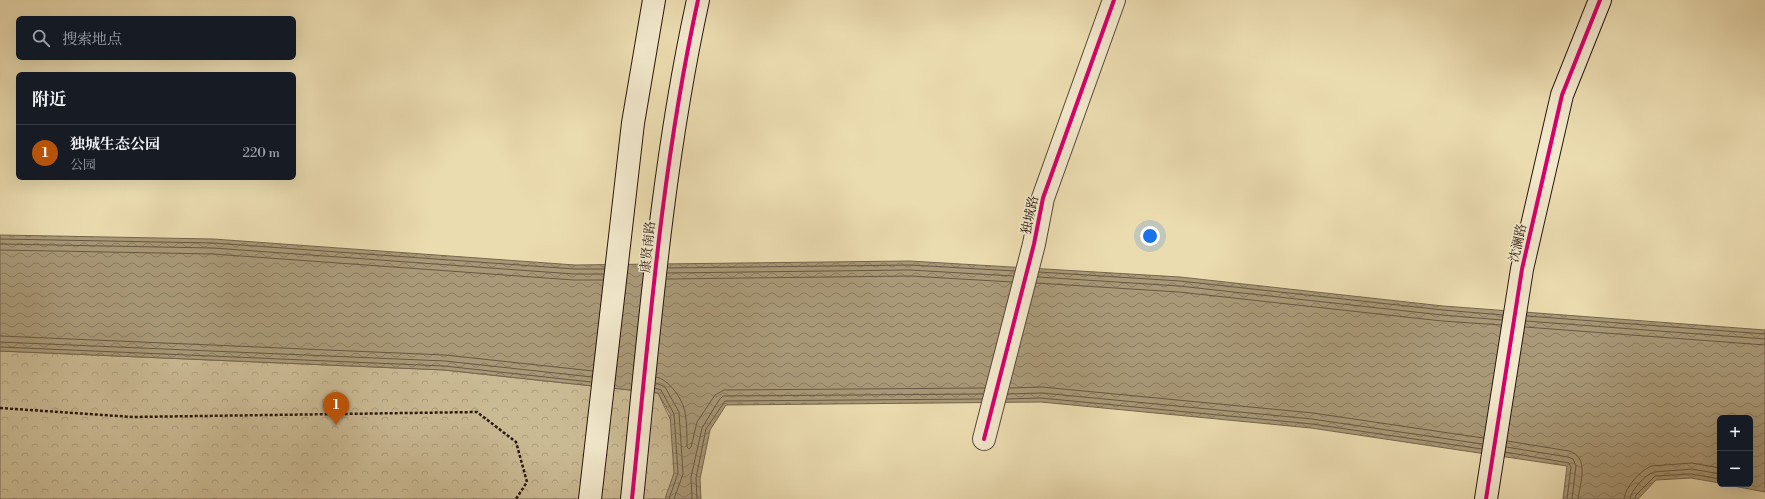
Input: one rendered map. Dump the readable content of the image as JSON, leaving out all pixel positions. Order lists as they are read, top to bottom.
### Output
{
  "streets": {
    "street": ["独城路", "沈澜路", "康贤南路"]
  },
  "page": {
    "search": "搜索地点",
    "heading": "附近",
    "list": [
      {
        "mark": "1",
        "name": "独城生态公园",
        "note": "公园",
        "value": "220 m"
      }
    ],
    "pins": "1",
    "map_buttons": ["+", "−"]
  }
}
